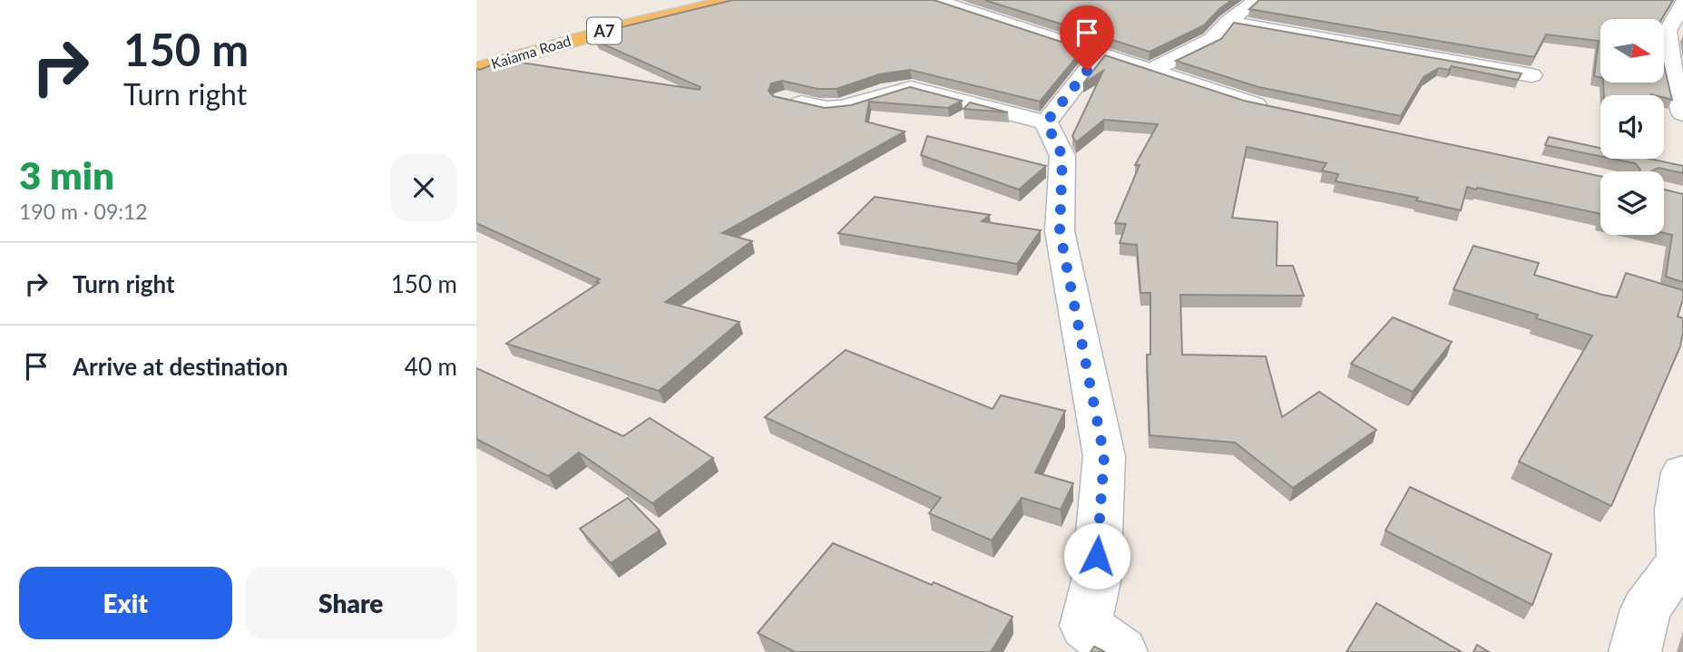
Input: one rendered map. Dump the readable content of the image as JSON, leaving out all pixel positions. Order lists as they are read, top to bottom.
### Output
{
  "streets": {
    "highway": ["A7", "Kaiama Road"]
  },
  "north": "right",
  "page": {
    "turn": ["150 m", "Turn right"],
    "heading": ["3 min", "190 m · 09:12"],
    "list": [
      {
        "name": "Turn right",
        "value": "150 m"
      },
      {
        "name": "Arrive at destination",
        "value": "40 m"
      }
    ],
    "buttons": ["Exit", "Share"]
  }
}
